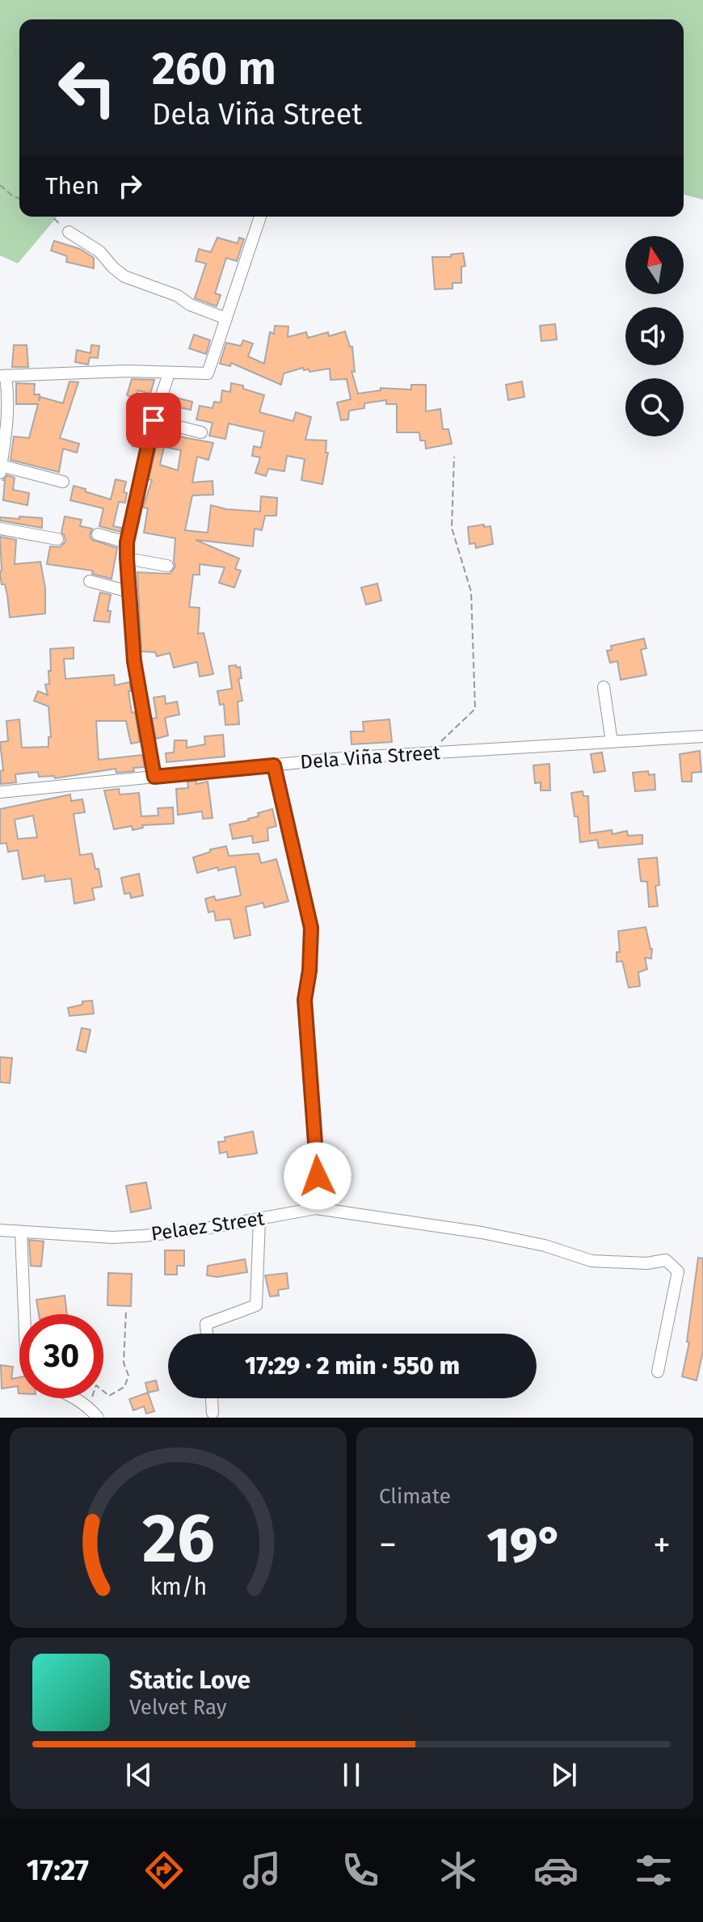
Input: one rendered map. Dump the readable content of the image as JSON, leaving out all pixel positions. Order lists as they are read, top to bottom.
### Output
{
  "streets": {
    "street": ["Dela Viña Street", "Pelaez Street"]
  },
  "north": "top",
  "page": {
    "turn": ["260 m", "Dela Viña Street"],
    "then": "Then",
    "limit": "30",
    "trip": "17:29 · 2 min · 550 m",
    "tile": "Climate",
    "heat": ["−", "19°", "+"],
    "song": ["Static Love", "Velvet Ray"],
    "tabs": "17:27",
    "gauge": ["26", "km/h"]
  }
}
